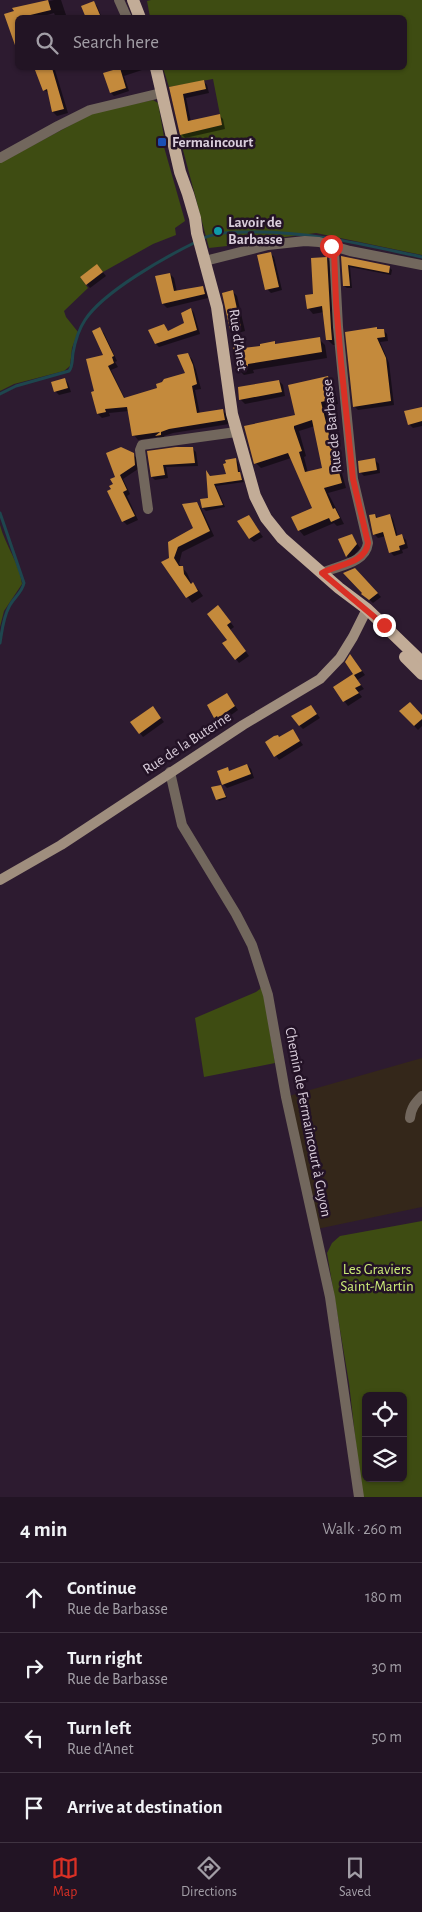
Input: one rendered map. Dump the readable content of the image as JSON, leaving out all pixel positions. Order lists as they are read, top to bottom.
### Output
{
  "streets": {
    "main road": ["Rue d'Anet"],
    "street": ["Rue de Barbasse", "Rue de la Buterne", "Chemin de Fermaincourt à Guyon"]
  },
  "crossings": [
    ["Rue d'Anet", "Rue de Barbasse"],
    ["Rue d'Anet", "Rue de la Buterne"],
    ["Rue de la Buterne", "Chemin de Fermaincourt à Guyon"]
  ],
  "parks": ["Les Graviers Saint-Martin"],
  "places": {
    "transit": ["Fermaincourt"],
    "other": ["Lavoir de Barbasse"]
  },
  "page": {
    "search": "Search here",
    "heading": ["4 min", "Walk · 260 m"],
    "list": [
      ["Continue", "Rue de Barbasse", "180 m"],
      ["Turn right", "Rue de Barbasse", "30 m"],
      ["Turn left", "Rue d'Anet", "50 m"],
      "Arrive at destination"
    ],
    "nav": ["Map", "Directions", "Saved"]
  }
}
